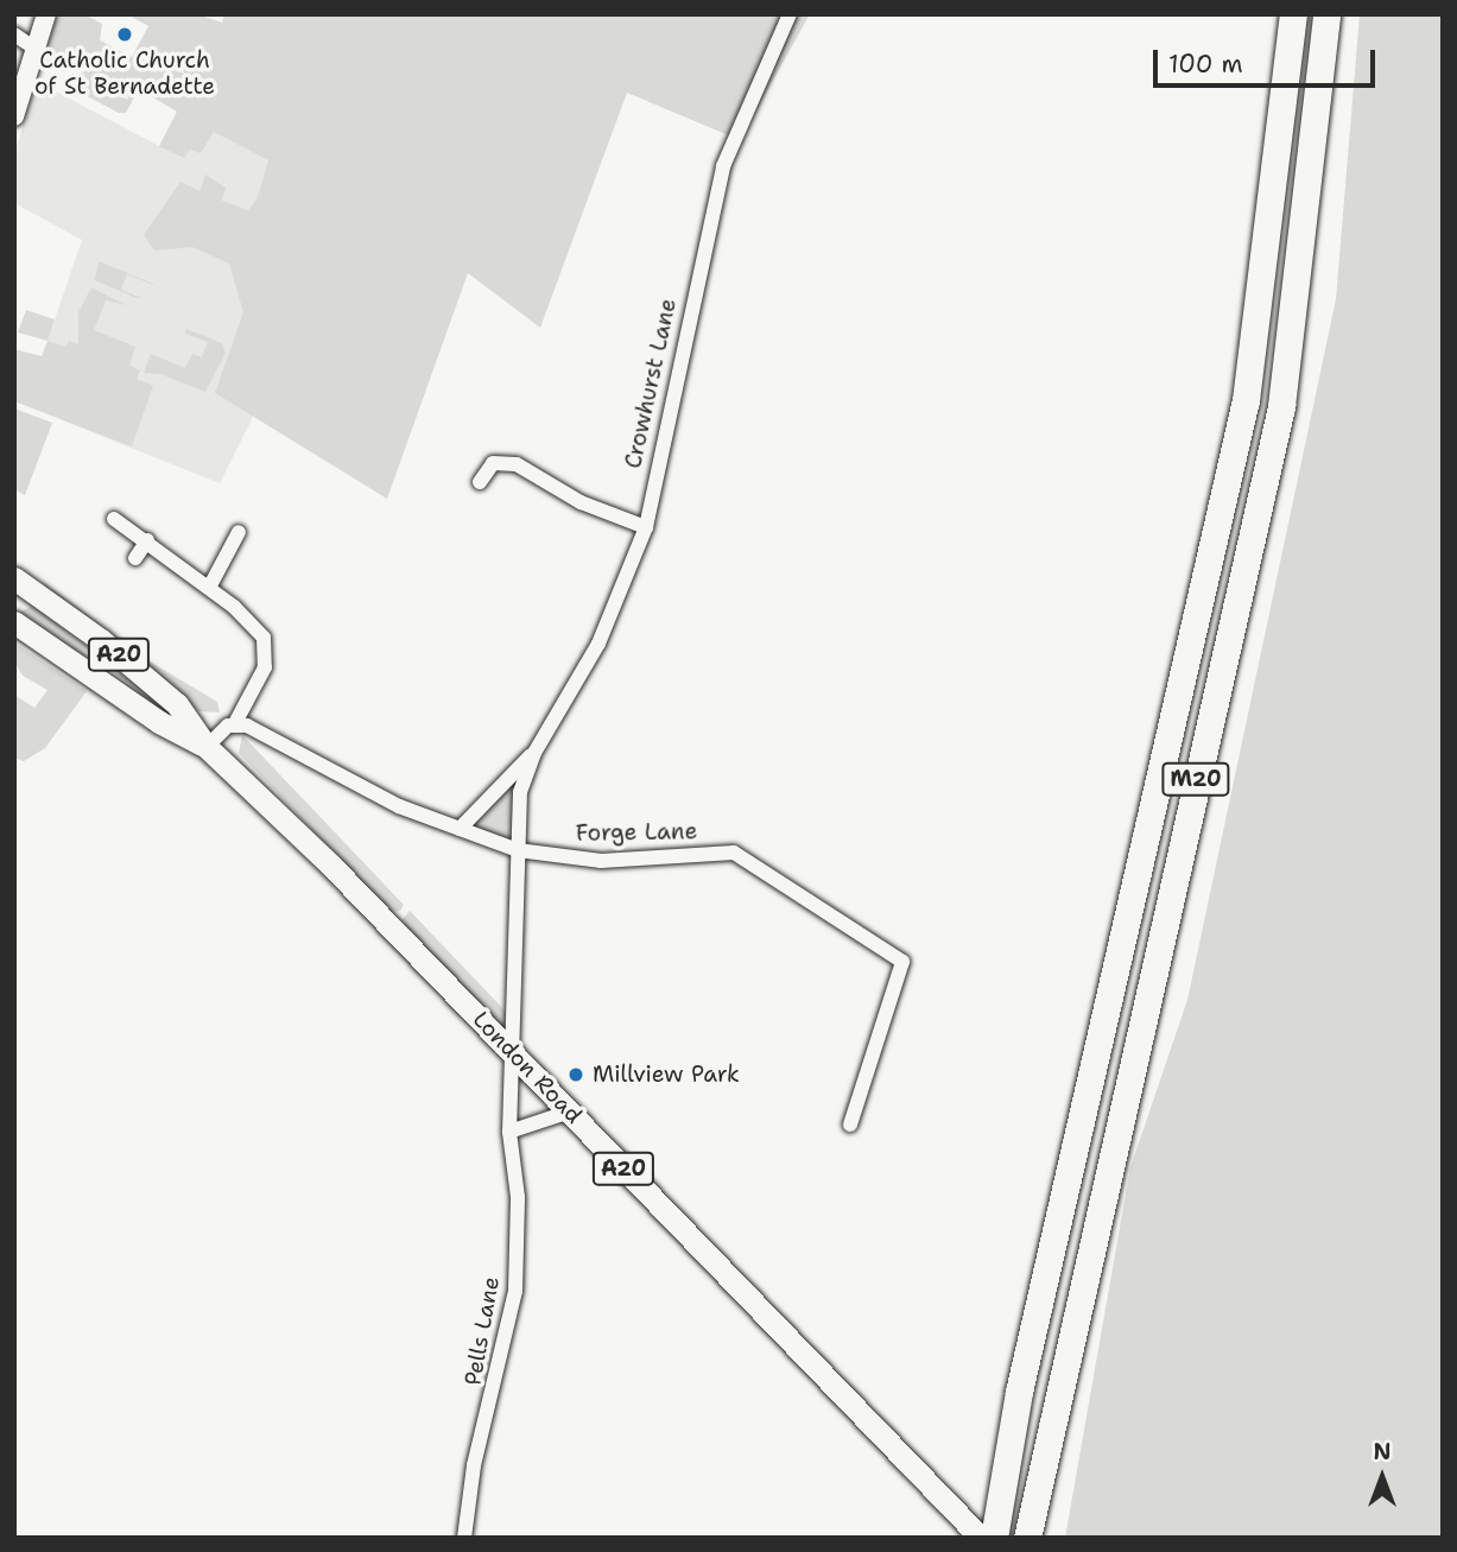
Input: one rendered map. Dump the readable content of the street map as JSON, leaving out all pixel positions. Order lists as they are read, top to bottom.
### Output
{
  "streets": {
    "highway": ["M20"],
    "main road": ["A20", "London Road"],
    "street": ["Crowhurst Lane", "Forge Lane", "Pells Lane"]
  },
  "crossings": [
    ["Crowhurst Lane", "Forge Lane"],
    ["Crowhurst Lane", "London Road"],
    ["Crowhurst Lane", "Pells Lane"],
    ["M20", "London Road"],
    ["London Road", "Pells Lane"]
  ],
  "places": ["Catholic Church of St Bernadette", "Millview Park"],
  "scale_bar": "100 m",
  "north": "top"
}
